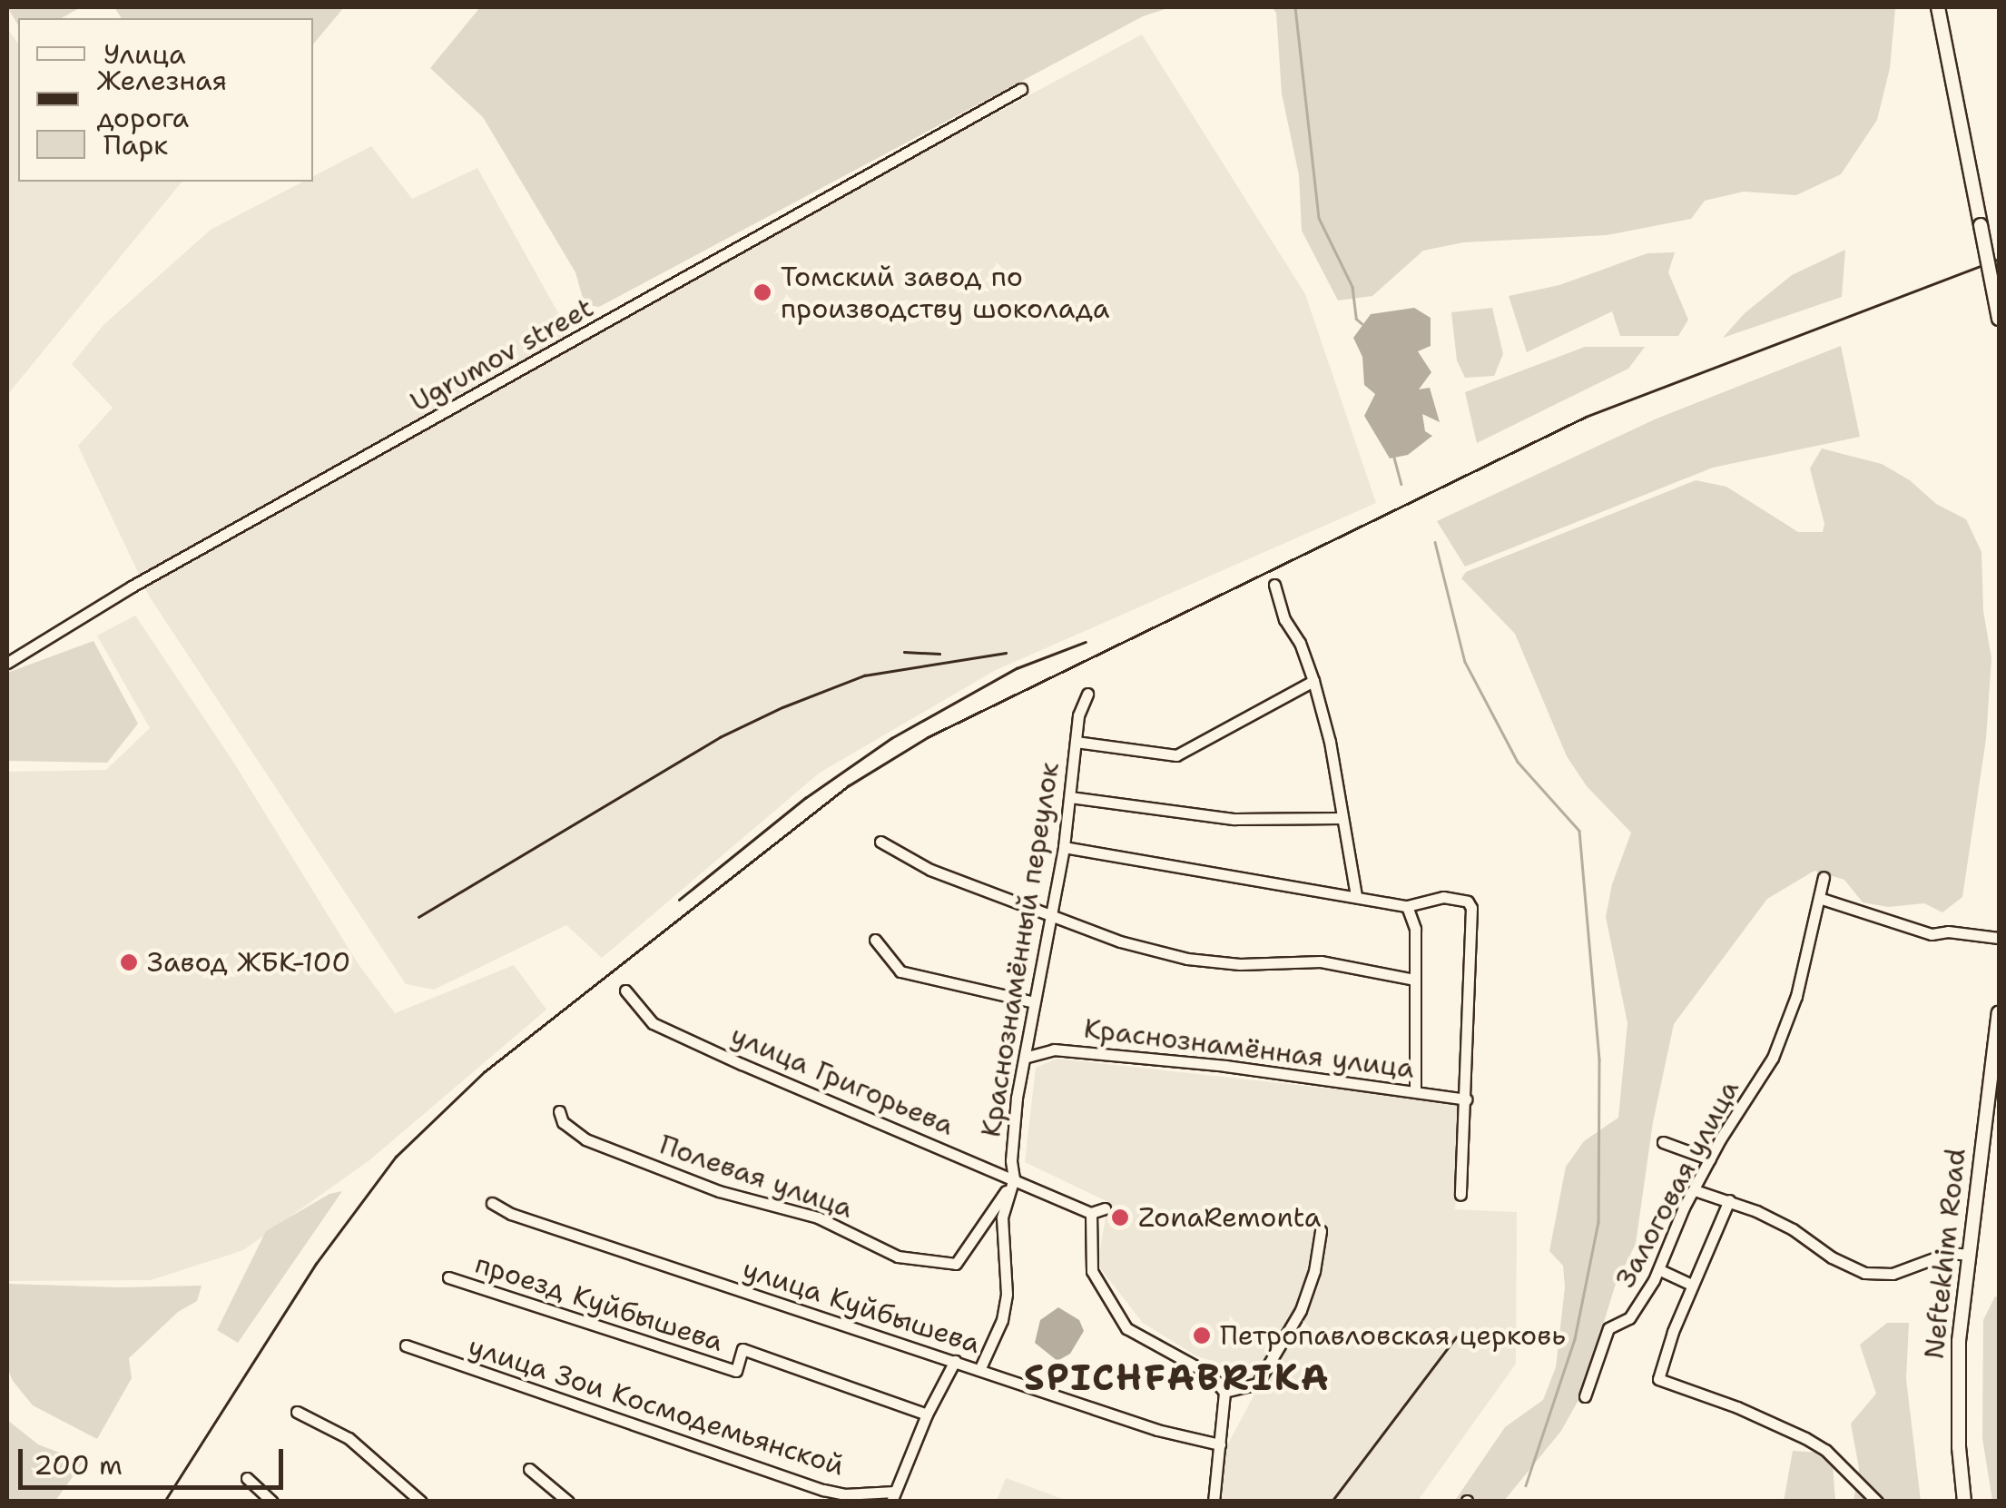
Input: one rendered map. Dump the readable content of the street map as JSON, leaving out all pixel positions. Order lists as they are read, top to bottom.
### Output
{
  "streets": {
    "main road": ["Neftekhim Road"],
    "street": [
      "Ugrumov street",
      "Краснознамённый переулок",
      "Краснознамённая улица",
      "улица Григорьева",
      "Полевая улица",
      "Залоговая улица",
      "проезд Куйбышева",
      "улица Куйбышева",
      "улица Зои Космодемьянской"
    ]
  },
  "crossings": [
    ["Краснознамённый переулок", "Краснознамённая улица"],
    ["Краснознамённый переулок", "улица Григорьева"],
    ["Краснознамённый переулок", "Полевая улица"],
    ["Краснознамённый переулок", "улица Куйбышева"],
    ["улица Григорьева", "Полевая улица"]
  ],
  "districts": ["SPICHFABRIKA"],
  "places": [
    "Томский завод по производству шоколада",
    "Завод ЖБК-100",
    "ZonaRemonta",
    "Петропавловская церковь"
  ],
  "legend": ["Улица", "Железная дорога", "Парк"],
  "scale_bar": "200 m"
}
